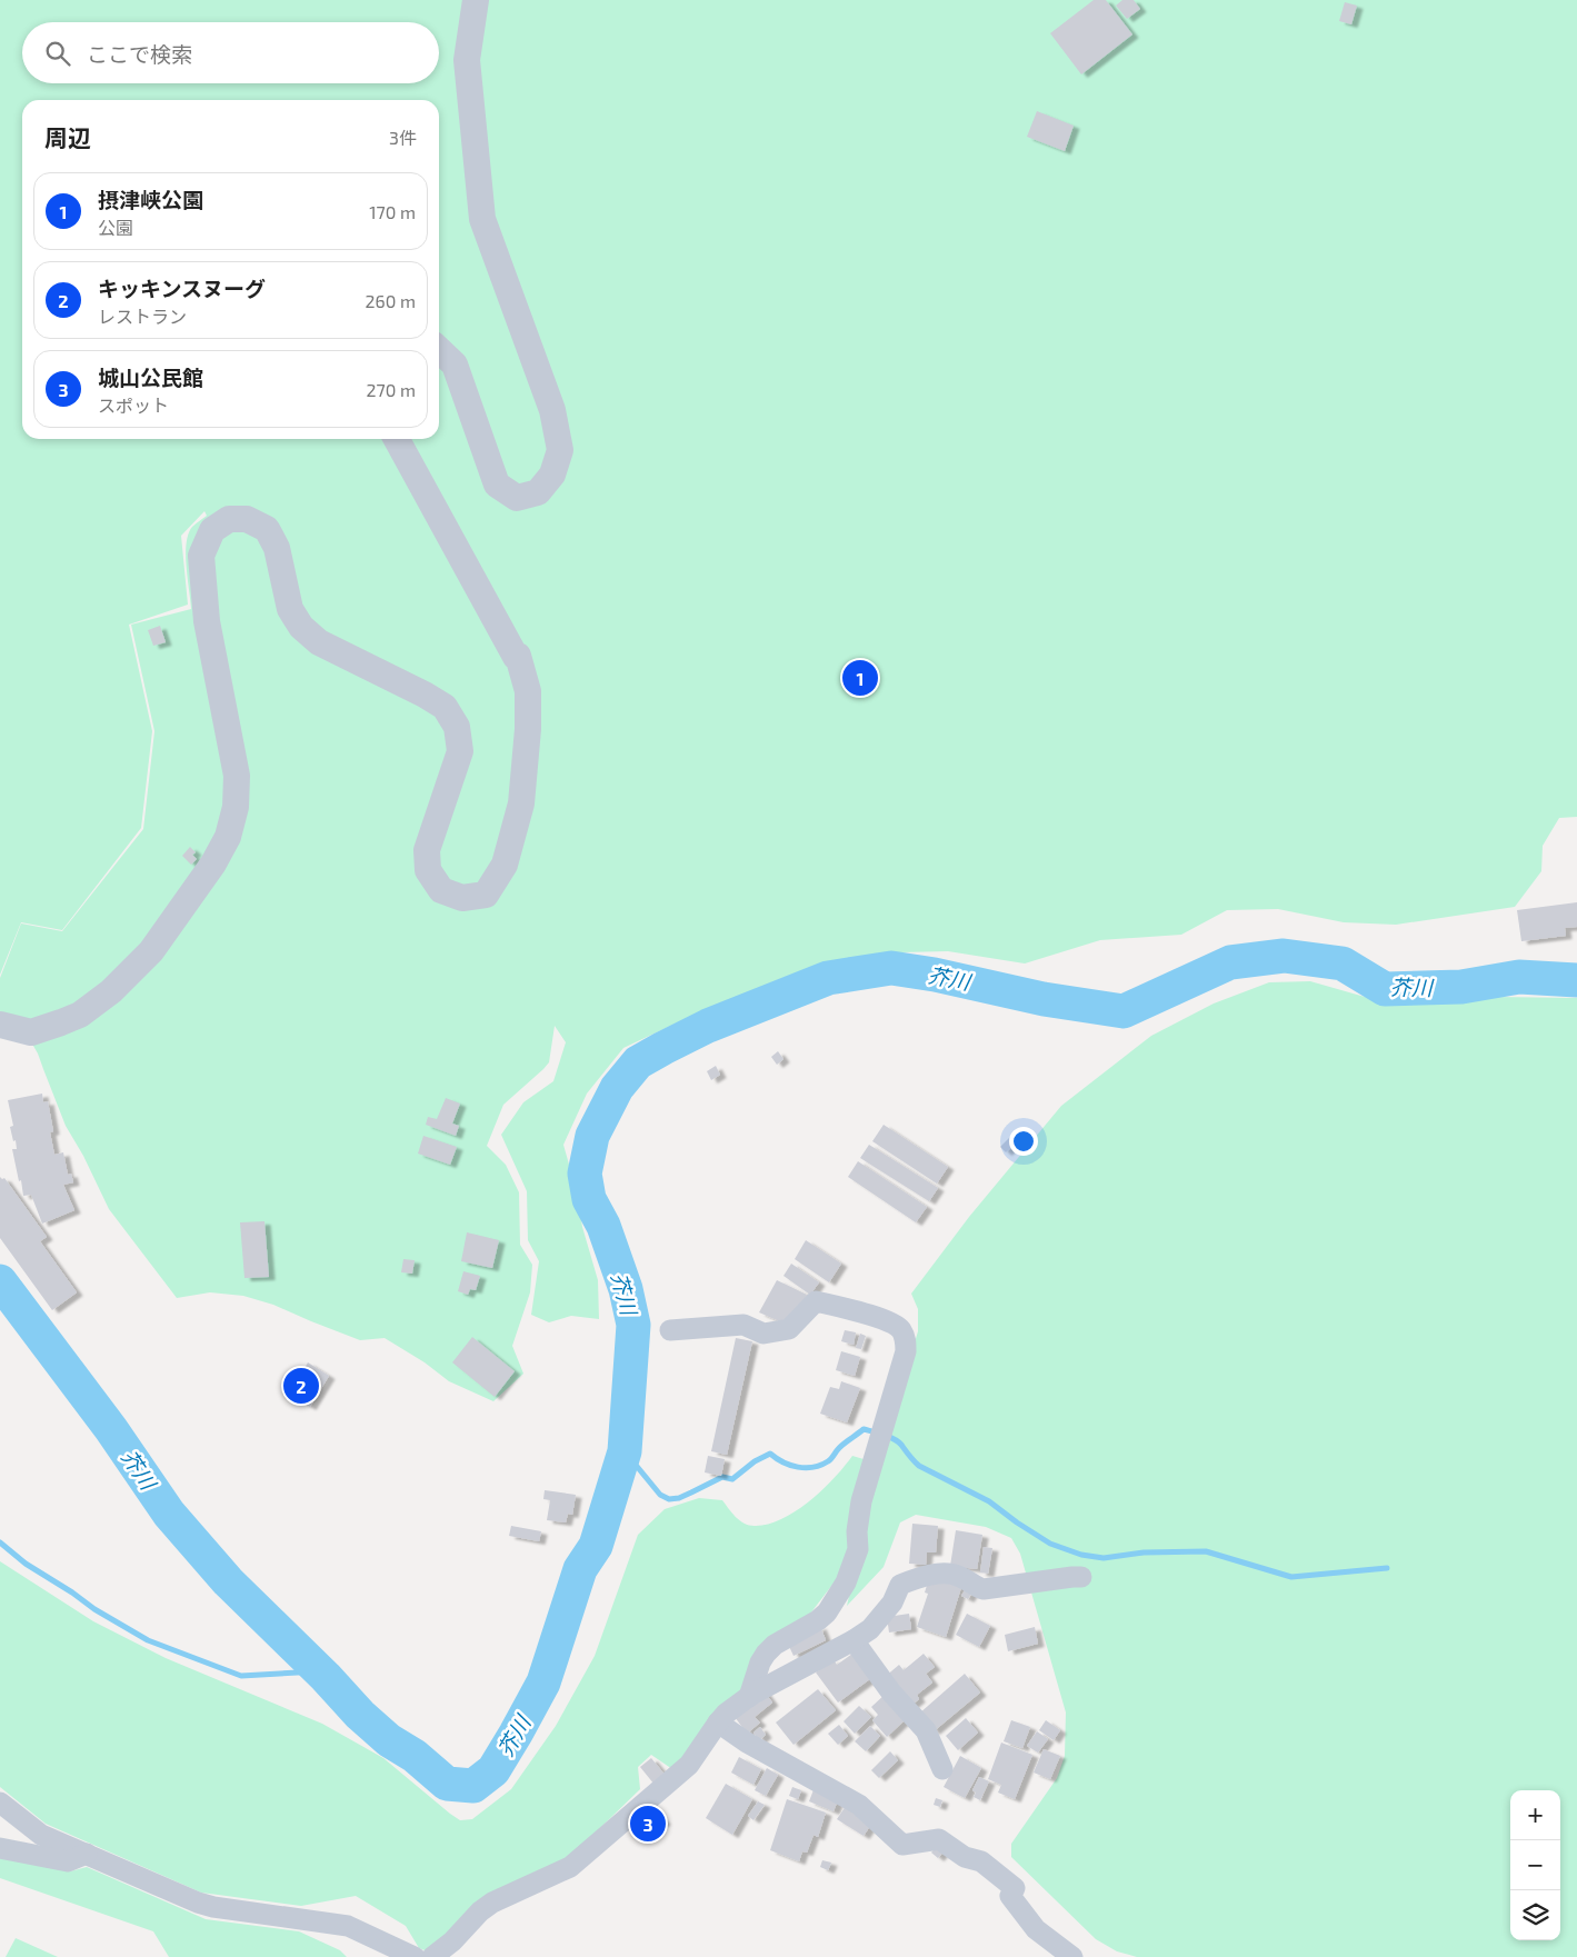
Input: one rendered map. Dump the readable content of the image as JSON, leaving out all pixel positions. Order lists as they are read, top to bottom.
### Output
{
  "water": ["芥川"],
  "page": {
    "search": "ここで検索",
    "heading": ["周辺", "3件"],
    "list": [
      {
        "mark": "1",
        "name": "摂津峡公園",
        "note": "公園",
        "value": "170 m"
      },
      {
        "mark": "2",
        "name": "キッキンスヌーグ",
        "note": "レストラン",
        "value": "260 m"
      },
      {
        "mark": "3",
        "name": "城山公民館",
        "note": "スポット",
        "value": "270 m"
      }
    ],
    "pins": ["1", "2", "3"],
    "map_buttons": ["+", "−"]
  }
}
